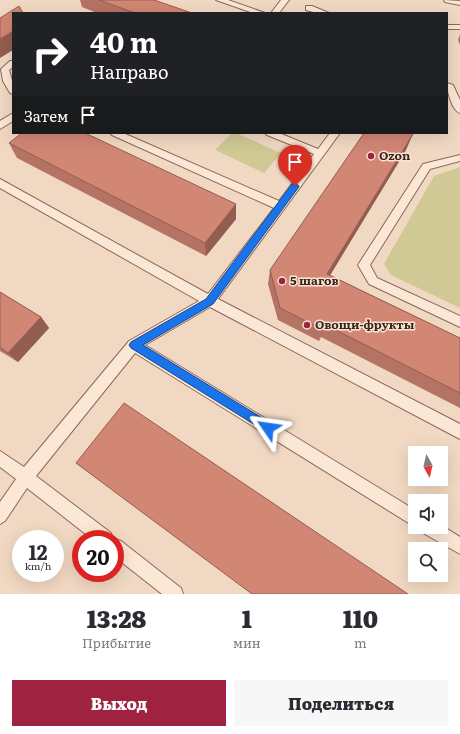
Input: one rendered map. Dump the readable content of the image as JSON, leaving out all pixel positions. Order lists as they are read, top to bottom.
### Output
{
  "places": ["Ozon", "5 шагов", "Овощи-фрукты"],
  "north": "bottom",
  "page": {
    "turn": ["40 m", "Направо"],
    "then": "Затем",
    "speed": "12 km/h",
    "limit": "20",
    "eta": [
      "13:28",
      "Прибытие",
      "1",
      "мин",
      "110",
      "m"
    ],
    "buttons": ["Выход", "Поделиться"]
  }
}
